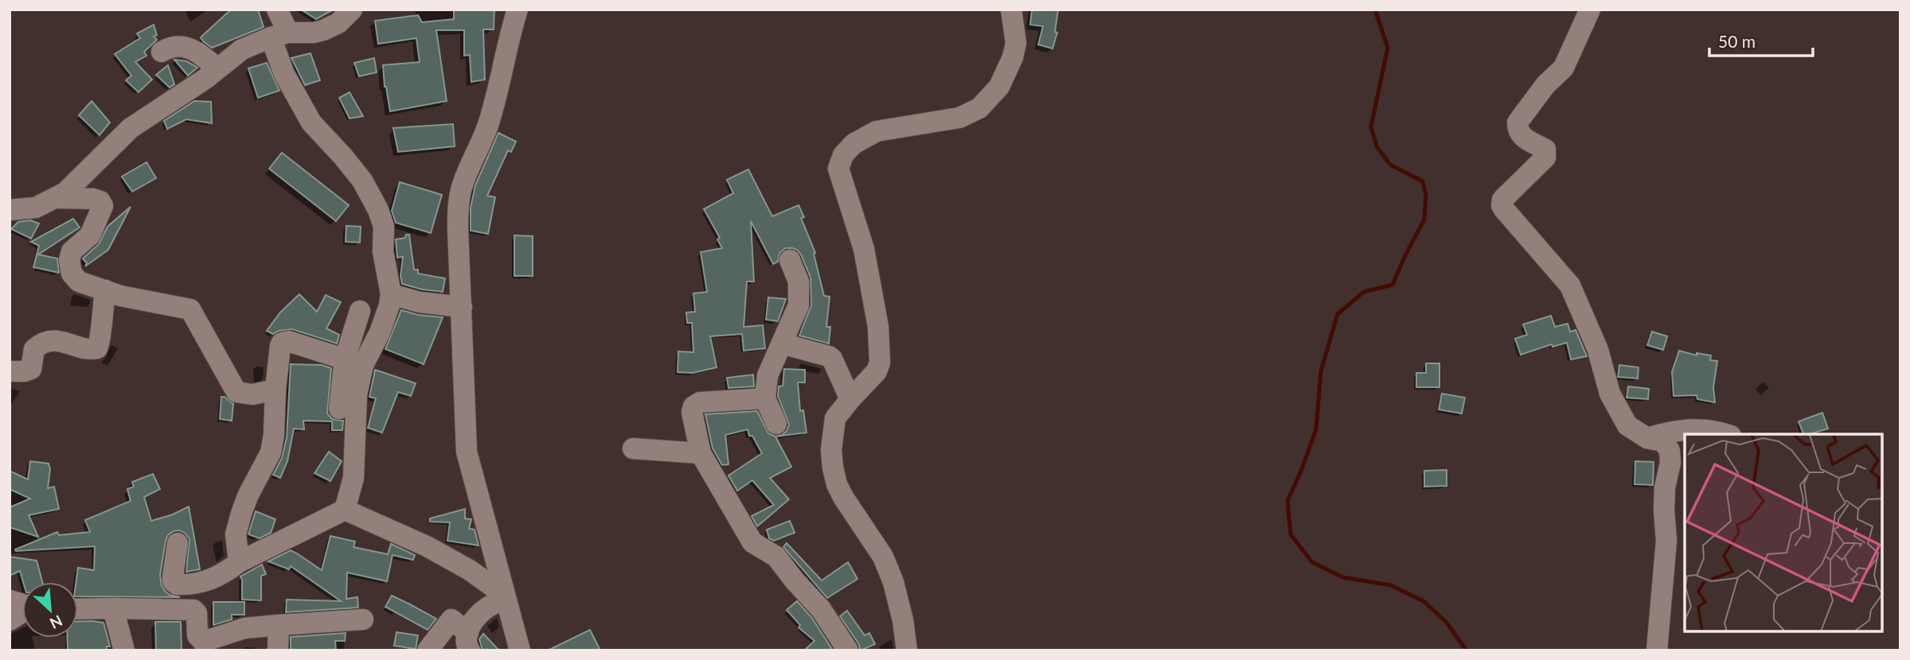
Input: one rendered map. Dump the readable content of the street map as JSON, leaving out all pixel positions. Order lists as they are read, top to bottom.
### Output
{
  "scale_bar": "50 m",
  "north": "bottom right"
}
